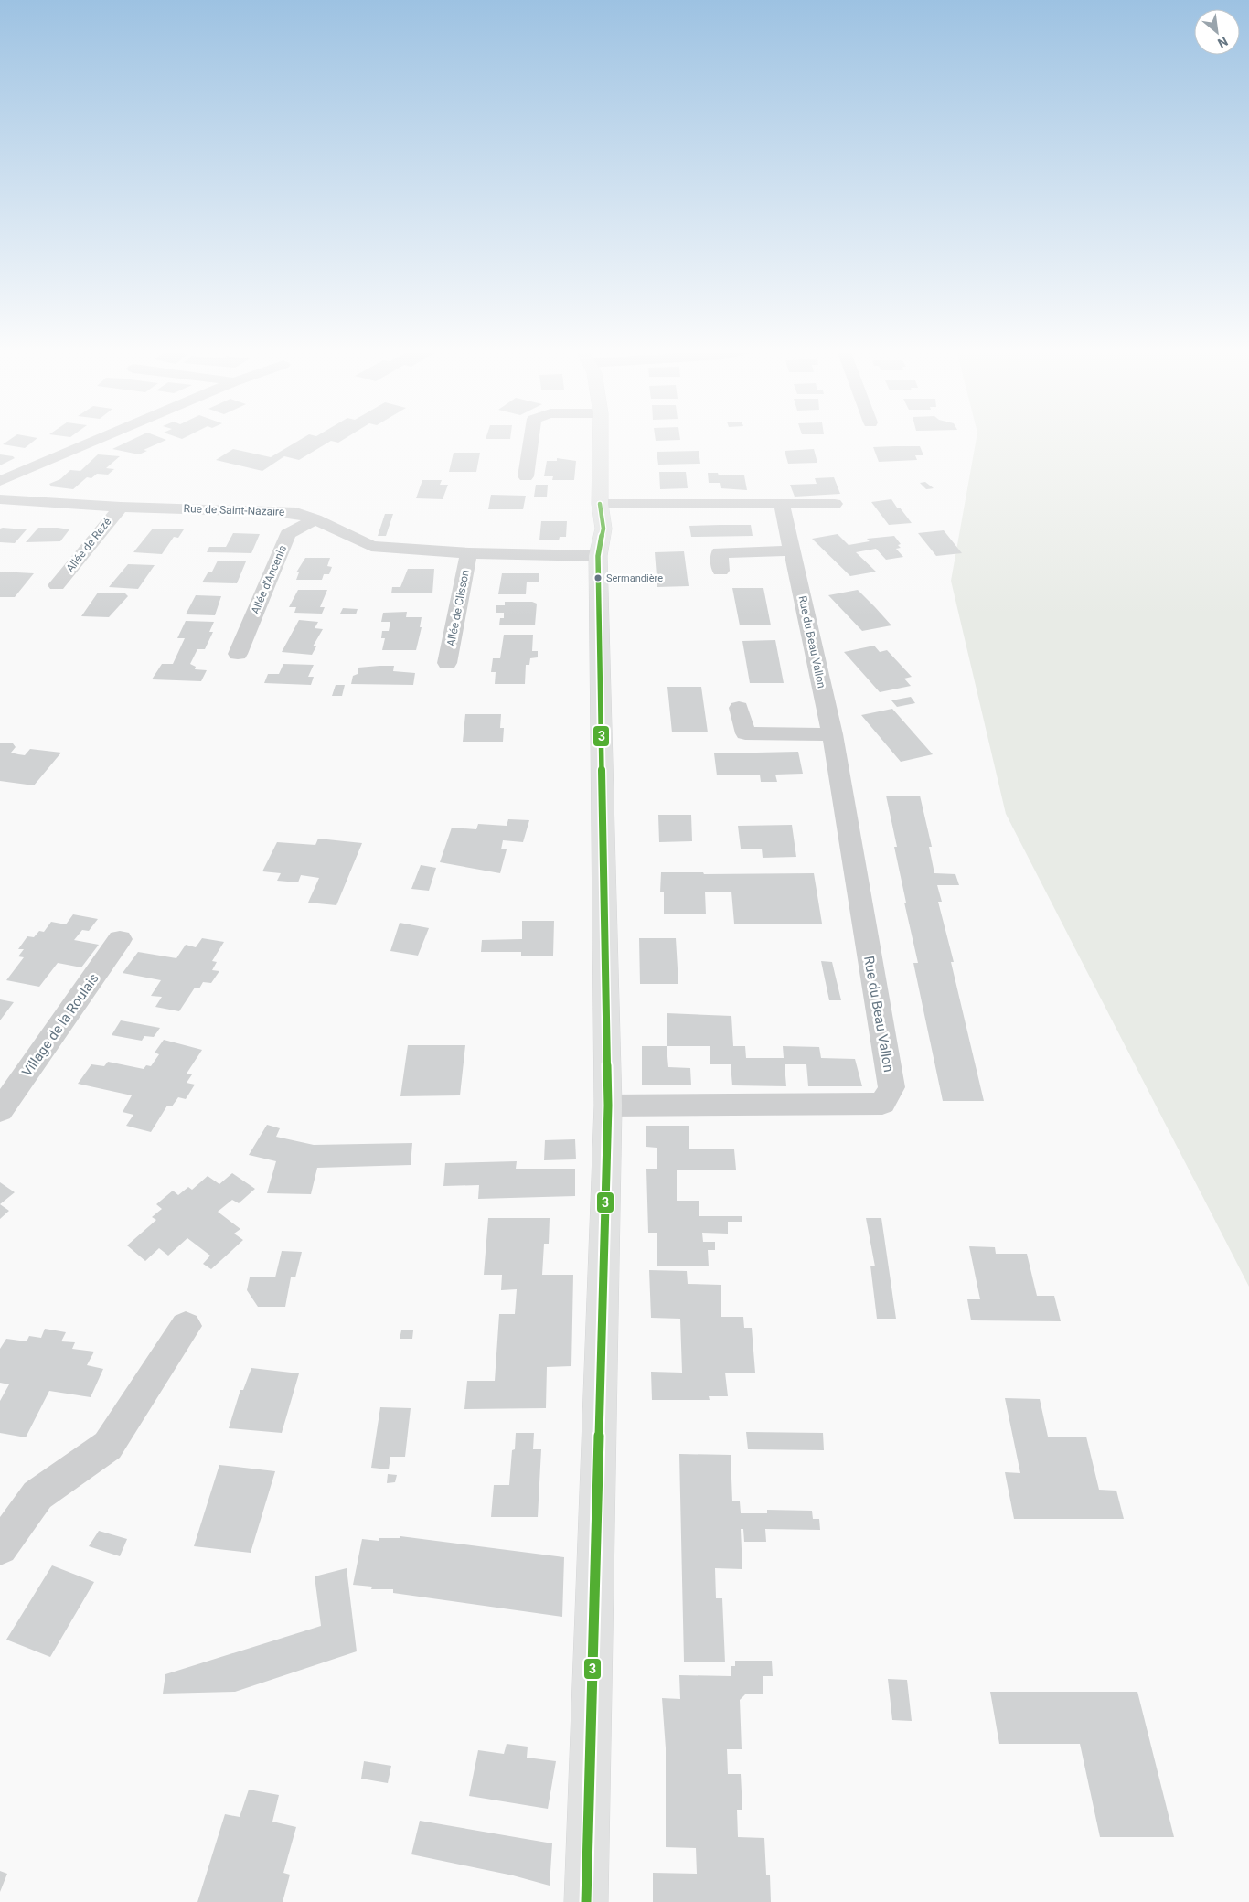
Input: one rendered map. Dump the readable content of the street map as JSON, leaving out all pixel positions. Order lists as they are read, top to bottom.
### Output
{
  "streets": {
    "street": [
      "Rue de Saint-Nazaire",
      "Allée de Rezé",
      "Allée d'Ancenis",
      "Allée de Clisson",
      "Rue du Beau Vallon",
      "Village de la Roulais"
    ]
  },
  "crossings": [
    ["Rue de Saint-Nazaire", "Allée de Rezé"],
    ["Rue de Saint-Nazaire", "Allée d'Ancenis"],
    ["Rue de Saint-Nazaire", "Allée de Clisson"]
  ],
  "places": ["Sermandière"],
  "lines": ["transit line 3"],
  "north": "bottom right"
}
